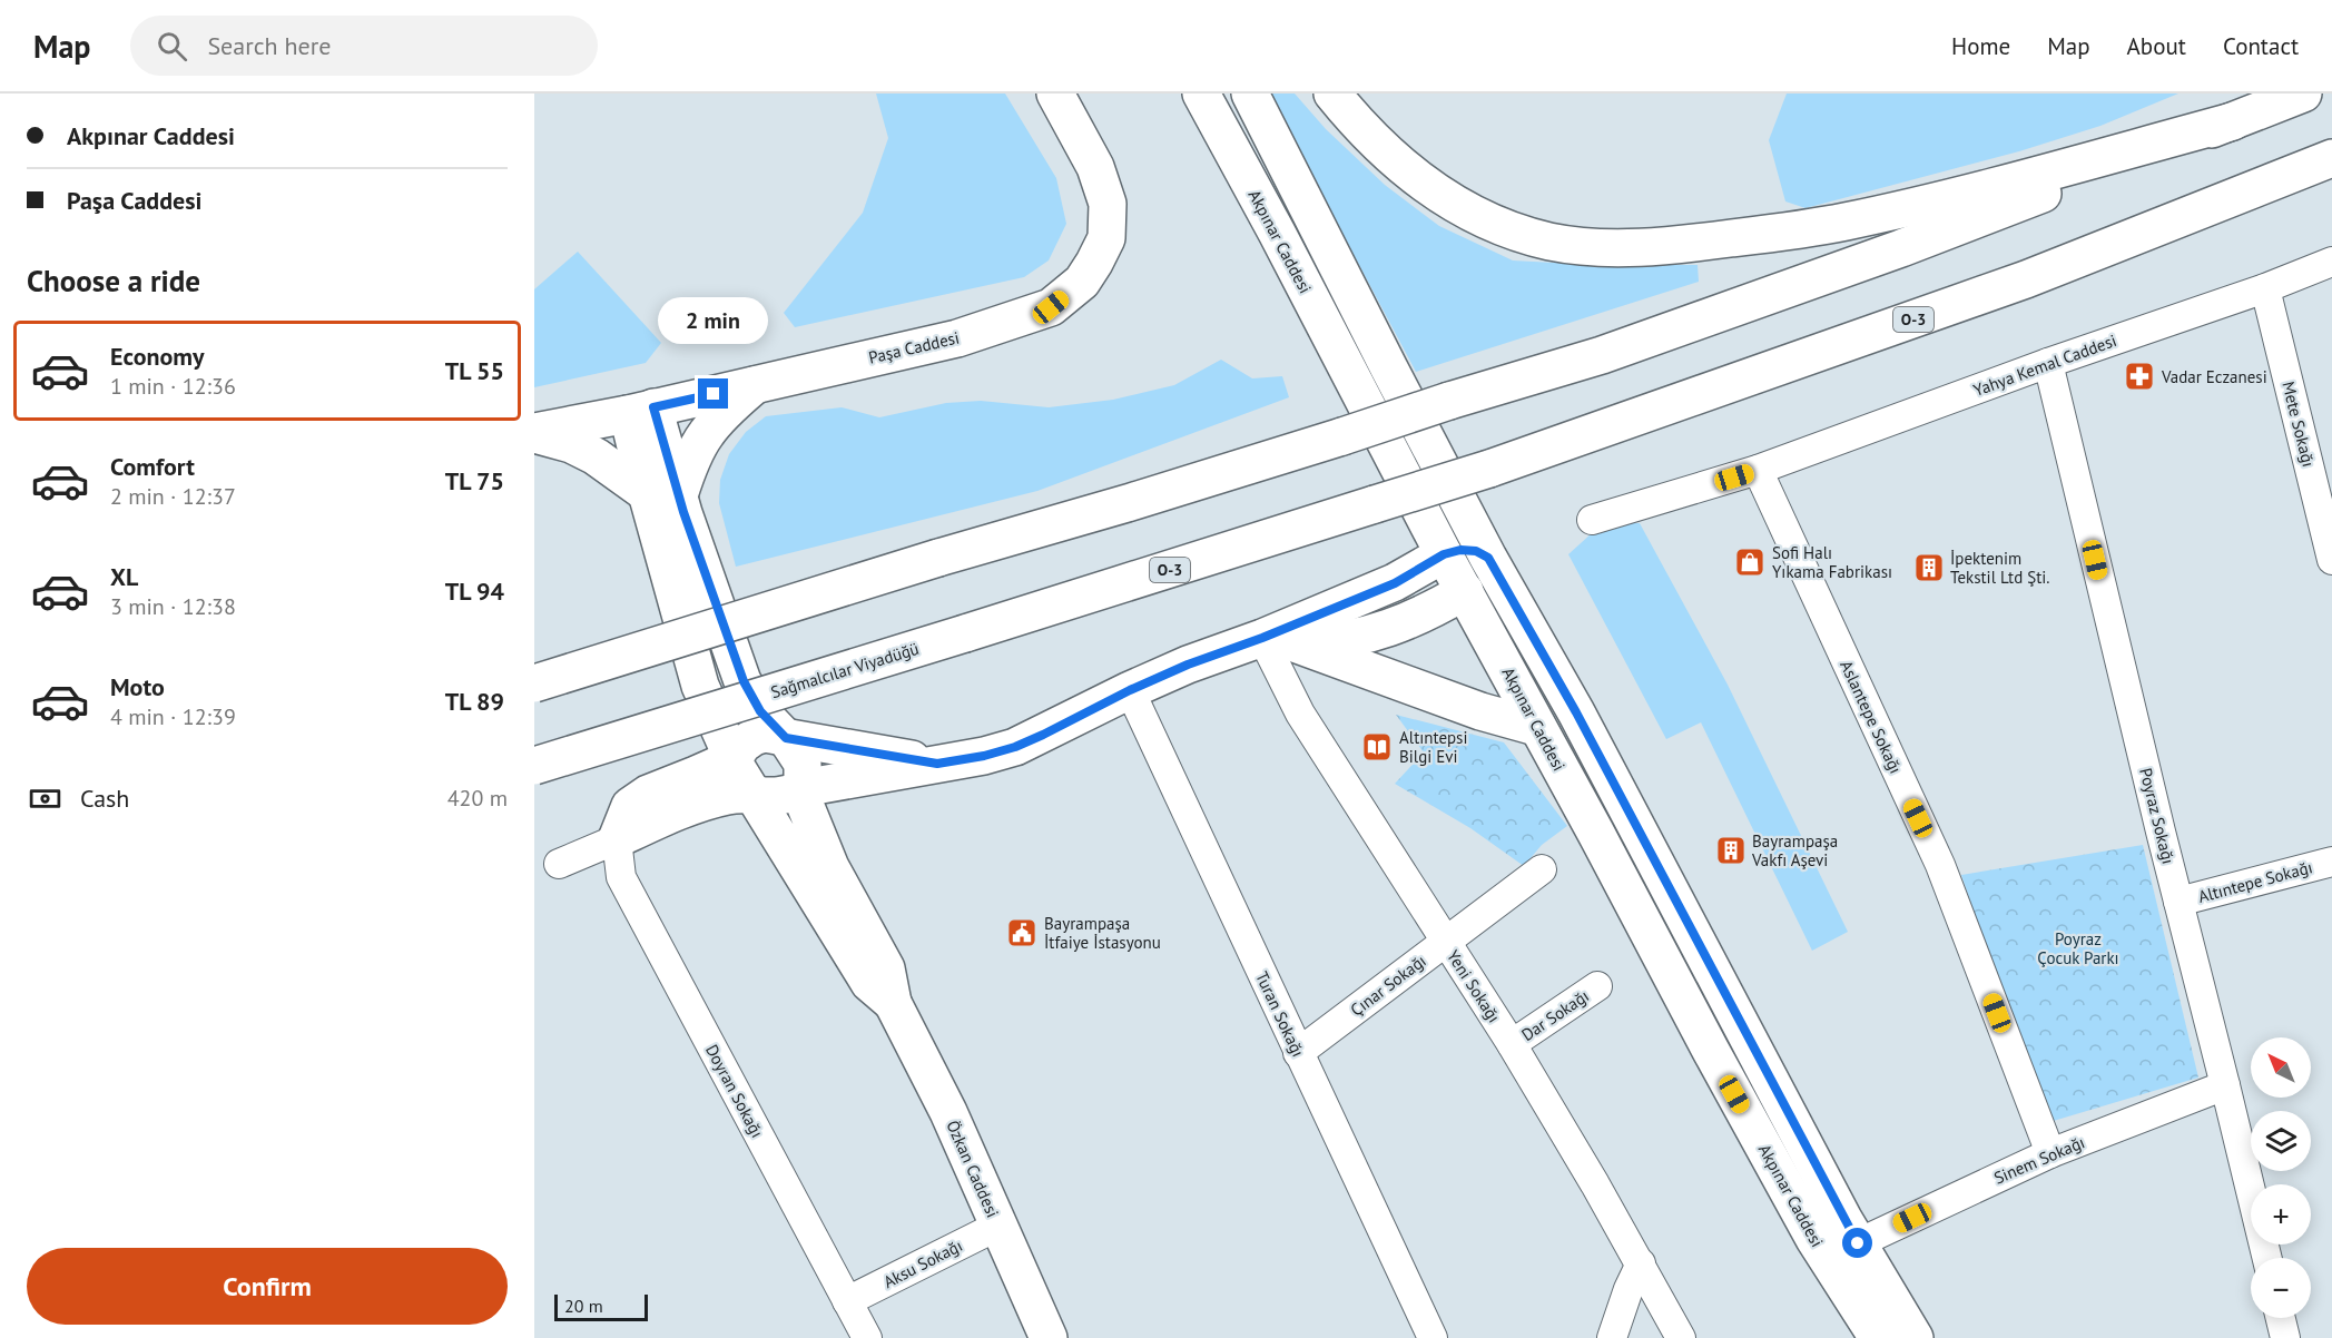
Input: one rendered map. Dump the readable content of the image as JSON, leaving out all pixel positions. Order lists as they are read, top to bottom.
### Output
{
  "streets": {
    "main road": [
      "Akpınar Caddesi",
      "O-3",
      "Paşa Caddesi",
      "Sağmalcılar Viyadüğü",
      "Özkan Caddesi"
    ],
    "street": [
      "Yahya Kemal Caddesi",
      "Mete Sokağı",
      "Aslantepe Sokağı",
      "Poyraz Sokağı",
      "Altıntepe Sokağı",
      "Çınar Sokağı",
      "Yeni Sokağı",
      "Turan Sokağı",
      "Dar Sokağı",
      "Doyran Sokağı",
      "Sinem Sokağı",
      "Aksu Sokağı"
    ]
  },
  "crossings": [
    ["Akpınar Caddesi", "Sinem Sokağı"],
    ["Yahya Kemal Caddesi", "Mete Sokağı"],
    ["Yahya Kemal Caddesi", "Aslantepe Sokağı"],
    ["Yahya Kemal Caddesi", "Poyraz Sokağı"],
    ["Aslantepe Sokağı", "Sinem Sokağı"],
    ["Poyraz Sokağı", "Altıntepe Sokağı"],
    ["Poyraz Sokağı", "Sinem Sokağı"],
    ["Çınar Sokağı", "Yeni Sokağı"],
    ["Çınar Sokağı", "Turan Sokağı"],
    ["Yeni Sokağı", "Dar Sokağı"],
    ["Doyran Sokağı", "Aksu Sokağı"],
    ["Özkan Caddesi", "Aksu Sokağı"]
  ],
  "parks": ["Poyraz Çocuk Parkı"],
  "places": {
    "pharmacy": ["Vadar Eczanesi"],
    "shop": ["Sofi Halı Yıkama Fabrikası"],
    "building": ["İpektenim Tekstil Ltd Şti.", "Bayrampaşa Vakfı Aşevi"],
    "library": ["Altıntepsi Bilgi Evi"],
    "public building": ["Bayrampaşa İtfaiye İstasyonu"]
  },
  "scale_bar": "20 m",
  "north": "top left",
  "page": {
    "header": "Map",
    "search": "Search here",
    "nav": [
      "Home",
      "Map",
      "About",
      "Contact"
    ],
    "banner": ["Akpınar Caddesi", "Paşa Caddesi"],
    "heading": "Choose a ride",
    "bubble": "2 min",
    "list": [
      {
        "name": "Economy",
        "note": "1 min · 12:36",
        "value": "TL 55"
      },
      {
        "name": "Comfort",
        "note": "2 min · 12:37",
        "value": "TL 75"
      },
      {
        "name": "XL",
        "note": "3 min · 12:38",
        "value": "TL 94"
      },
      {
        "name": "Moto",
        "note": "4 min · 12:39",
        "value": "TL 89"
      }
    ],
    "pay": ["Cash", "420 m"],
    "map_buttons": ["+", "−"],
    "buttons": "Confirm",
    "scale": "20 m"
  }
}
